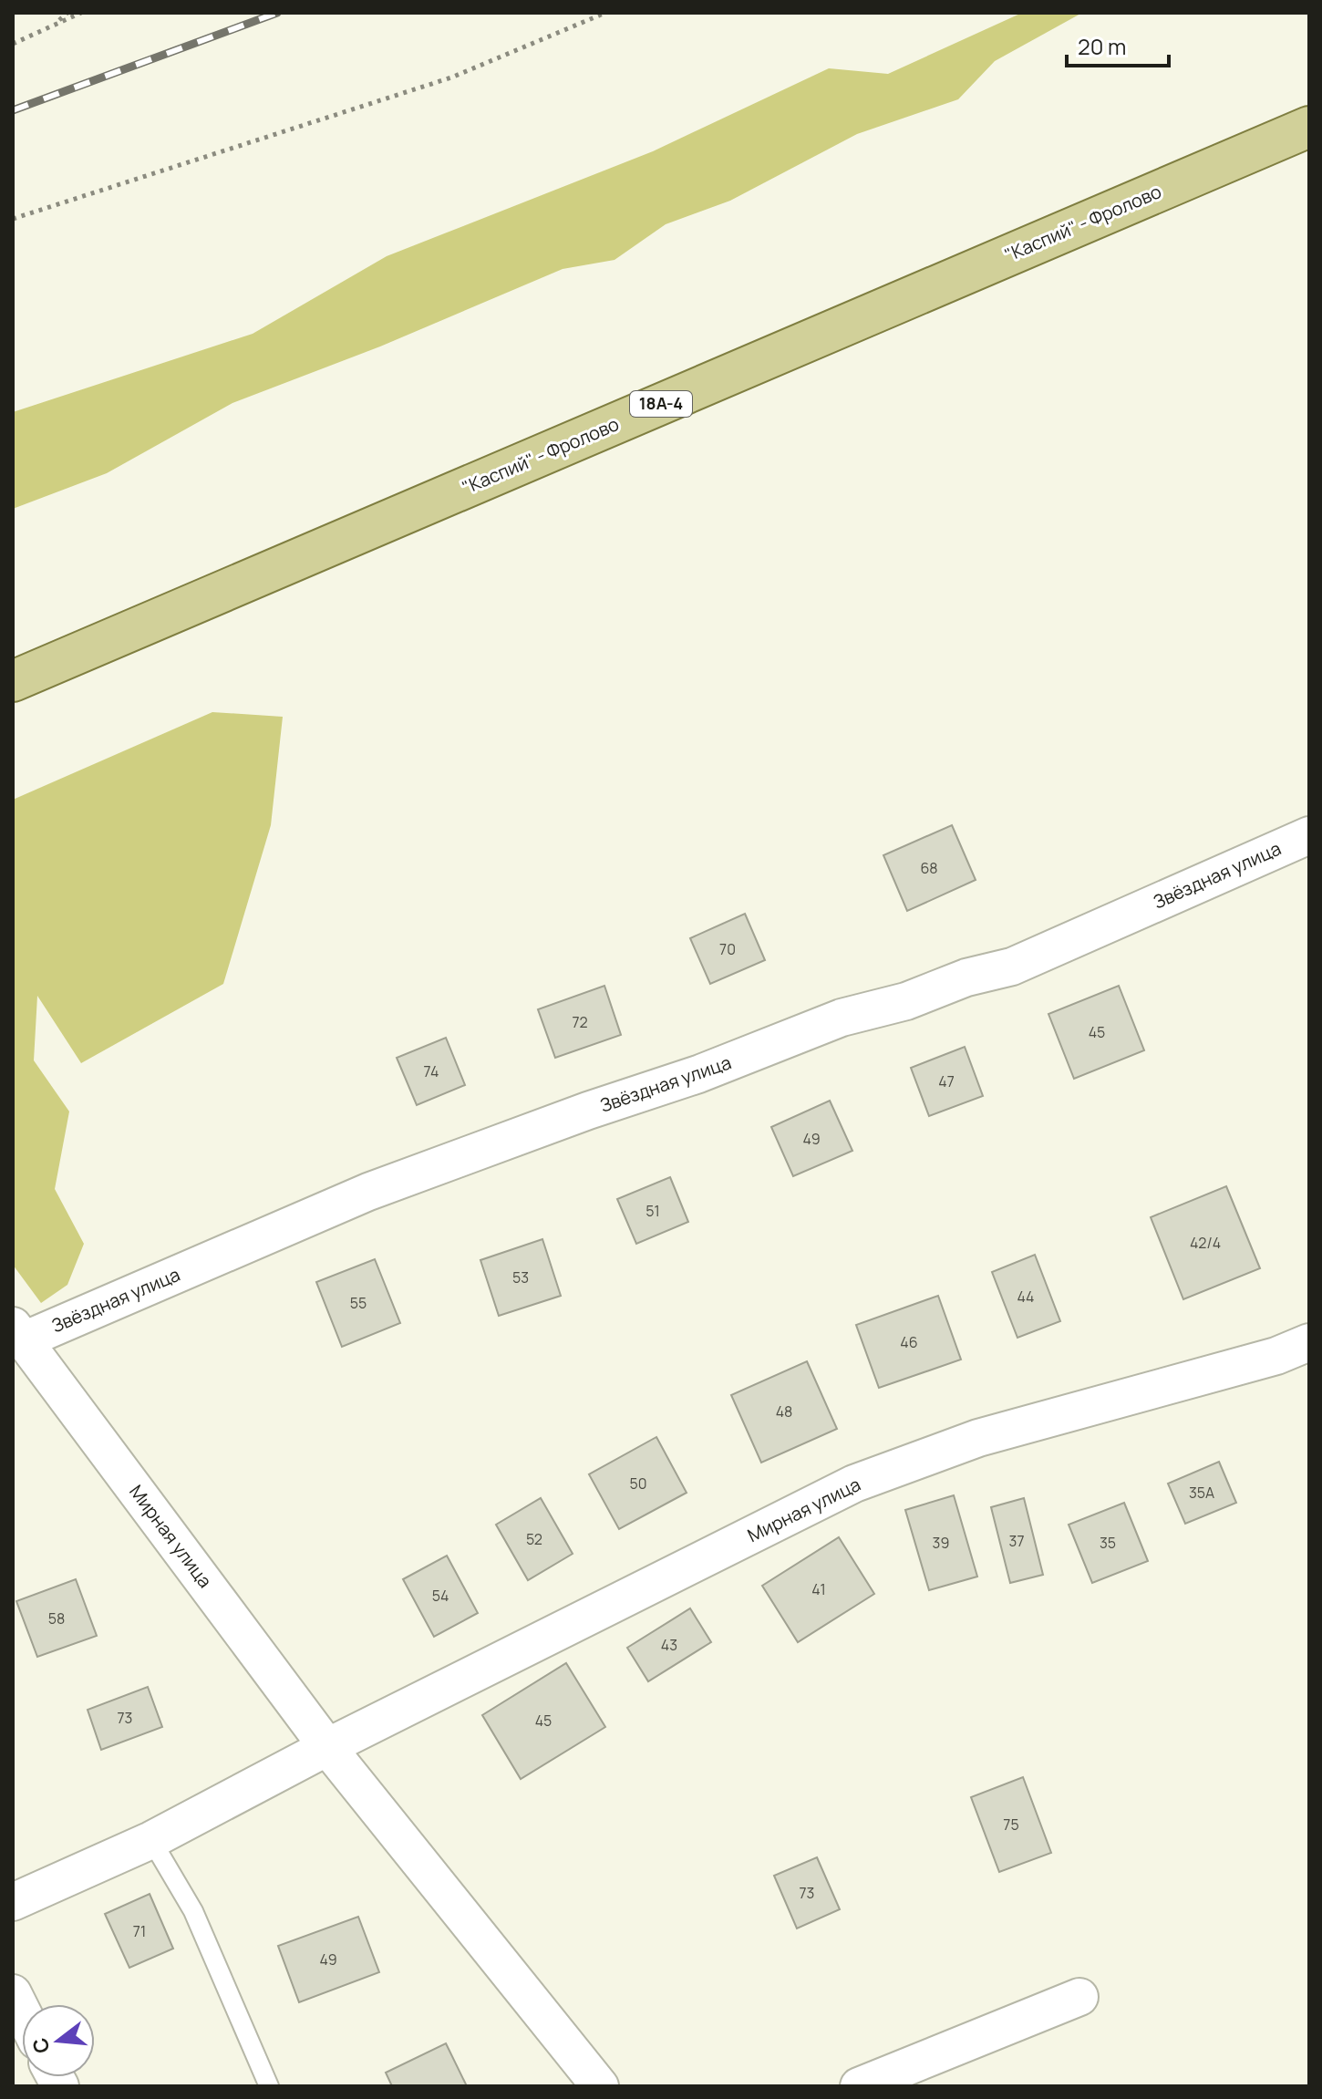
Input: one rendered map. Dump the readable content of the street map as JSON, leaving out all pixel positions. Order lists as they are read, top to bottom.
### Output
{
  "streets": {
    "main road": ["\"Каспий\" - Фролово", "18А-4"],
    "street": ["Звёздная улица", "Мирная улица"]
  },
  "crossings": [
    ["Звёздная улица", "Мирная улица"]
  ],
  "house_numbers": [
    "68",
    "70",
    "72",
    "45",
    "74",
    "47",
    "49",
    "51",
    "42/4",
    "53",
    "44",
    "55",
    "46",
    "48",
    "50",
    "35А",
    "52",
    "37",
    "39",
    "35",
    "41",
    "54",
    "58",
    "43",
    "73",
    "45",
    "75",
    "73",
    "71",
    "49"
  ],
  "scale_bar": "20 m",
  "north": "left"
}
